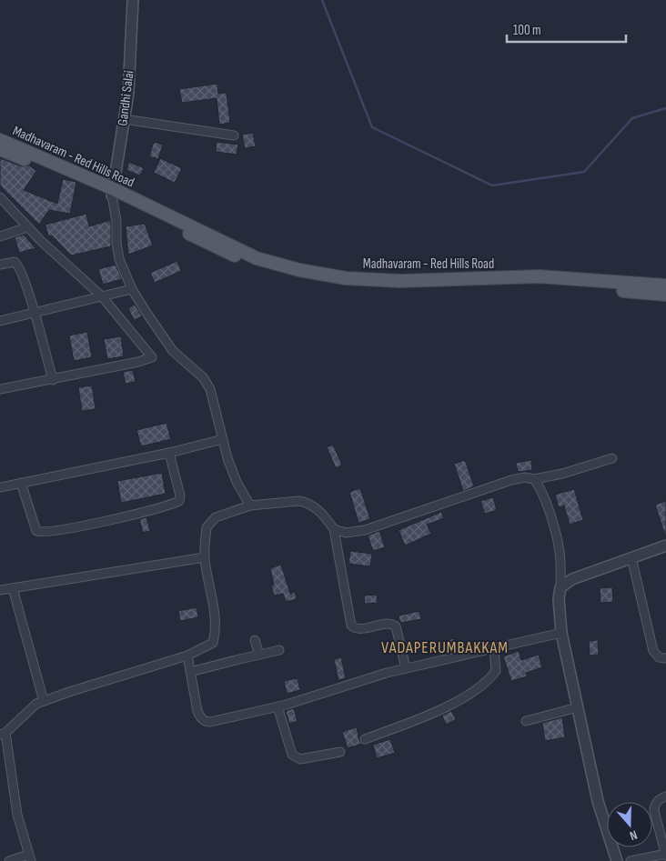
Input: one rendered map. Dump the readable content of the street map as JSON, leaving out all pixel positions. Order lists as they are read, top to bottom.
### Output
{
  "streets": {
    "main road": ["Madhavaram - Red Hills Road"],
    "street": ["Gandhi Salai"]
  },
  "crossings": [
    ["Gandhi Salai", "Madhavaram - Red Hills Road"]
  ],
  "districts": ["VADAPERUMBAKKAM"],
  "scale_bar": "100 m",
  "north": "bottom"
}
